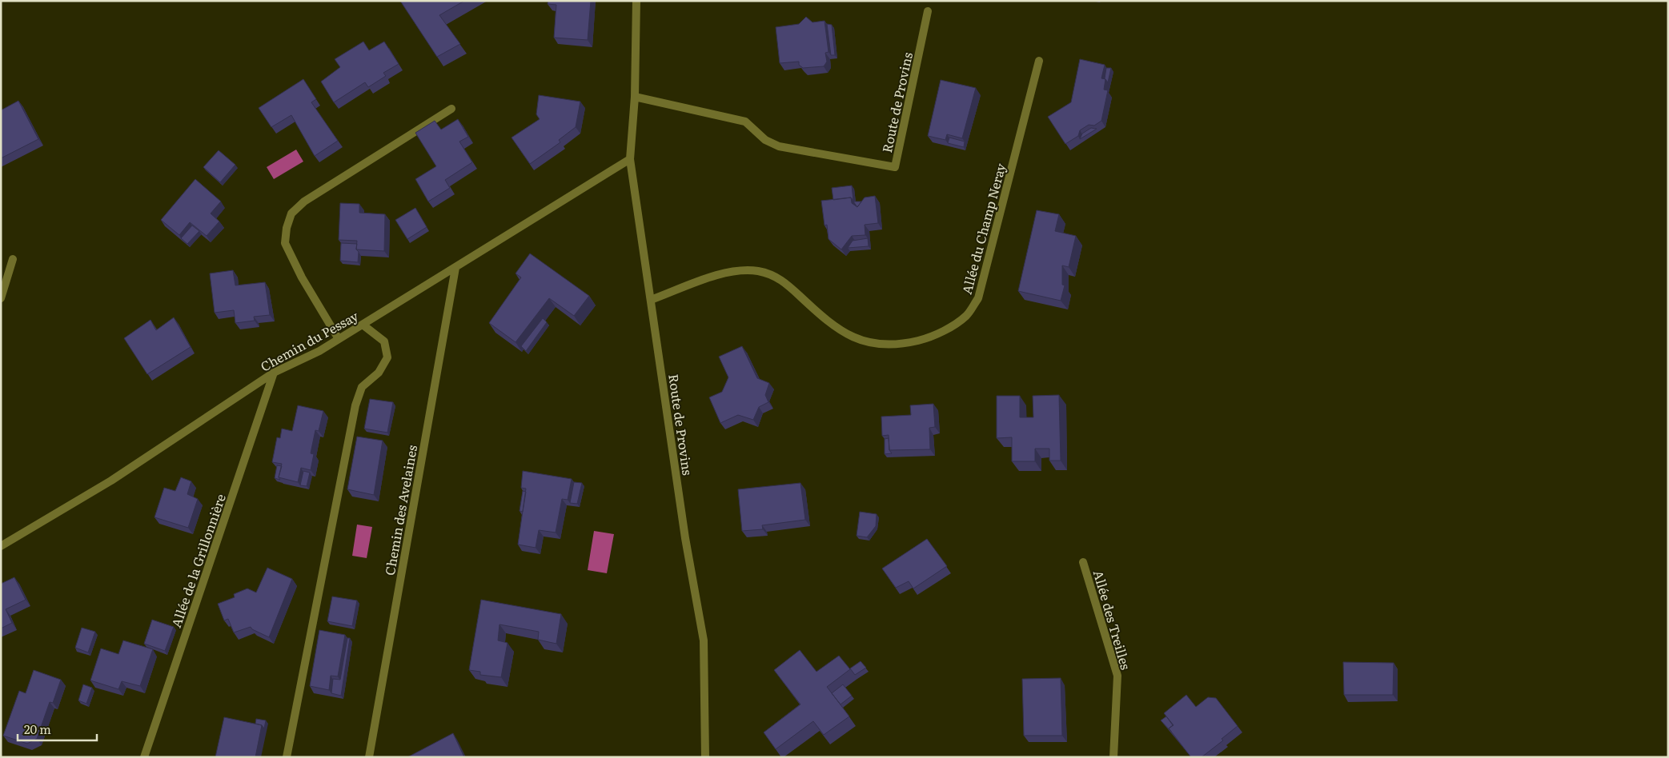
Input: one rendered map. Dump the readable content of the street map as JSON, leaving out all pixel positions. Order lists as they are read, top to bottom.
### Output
{
  "streets": {
    "street": [
      "Route de Provins",
      "Allée du Champ Neray",
      "Chemin du Pessay",
      "Chemin des Avelaines",
      "Allée de la Grillonnière",
      "Allée des Treilles"
    ]
  },
  "crossings": [
    ["Route de Provins", "Allée du Champ Neray"],
    ["Route de Provins", "Chemin du Pessay"],
    ["Chemin du Pessay", "Chemin des Avelaines"],
    ["Chemin du Pessay", "Allée de la Grillonnière"]
  ],
  "scale_bar": "20 m"
}
